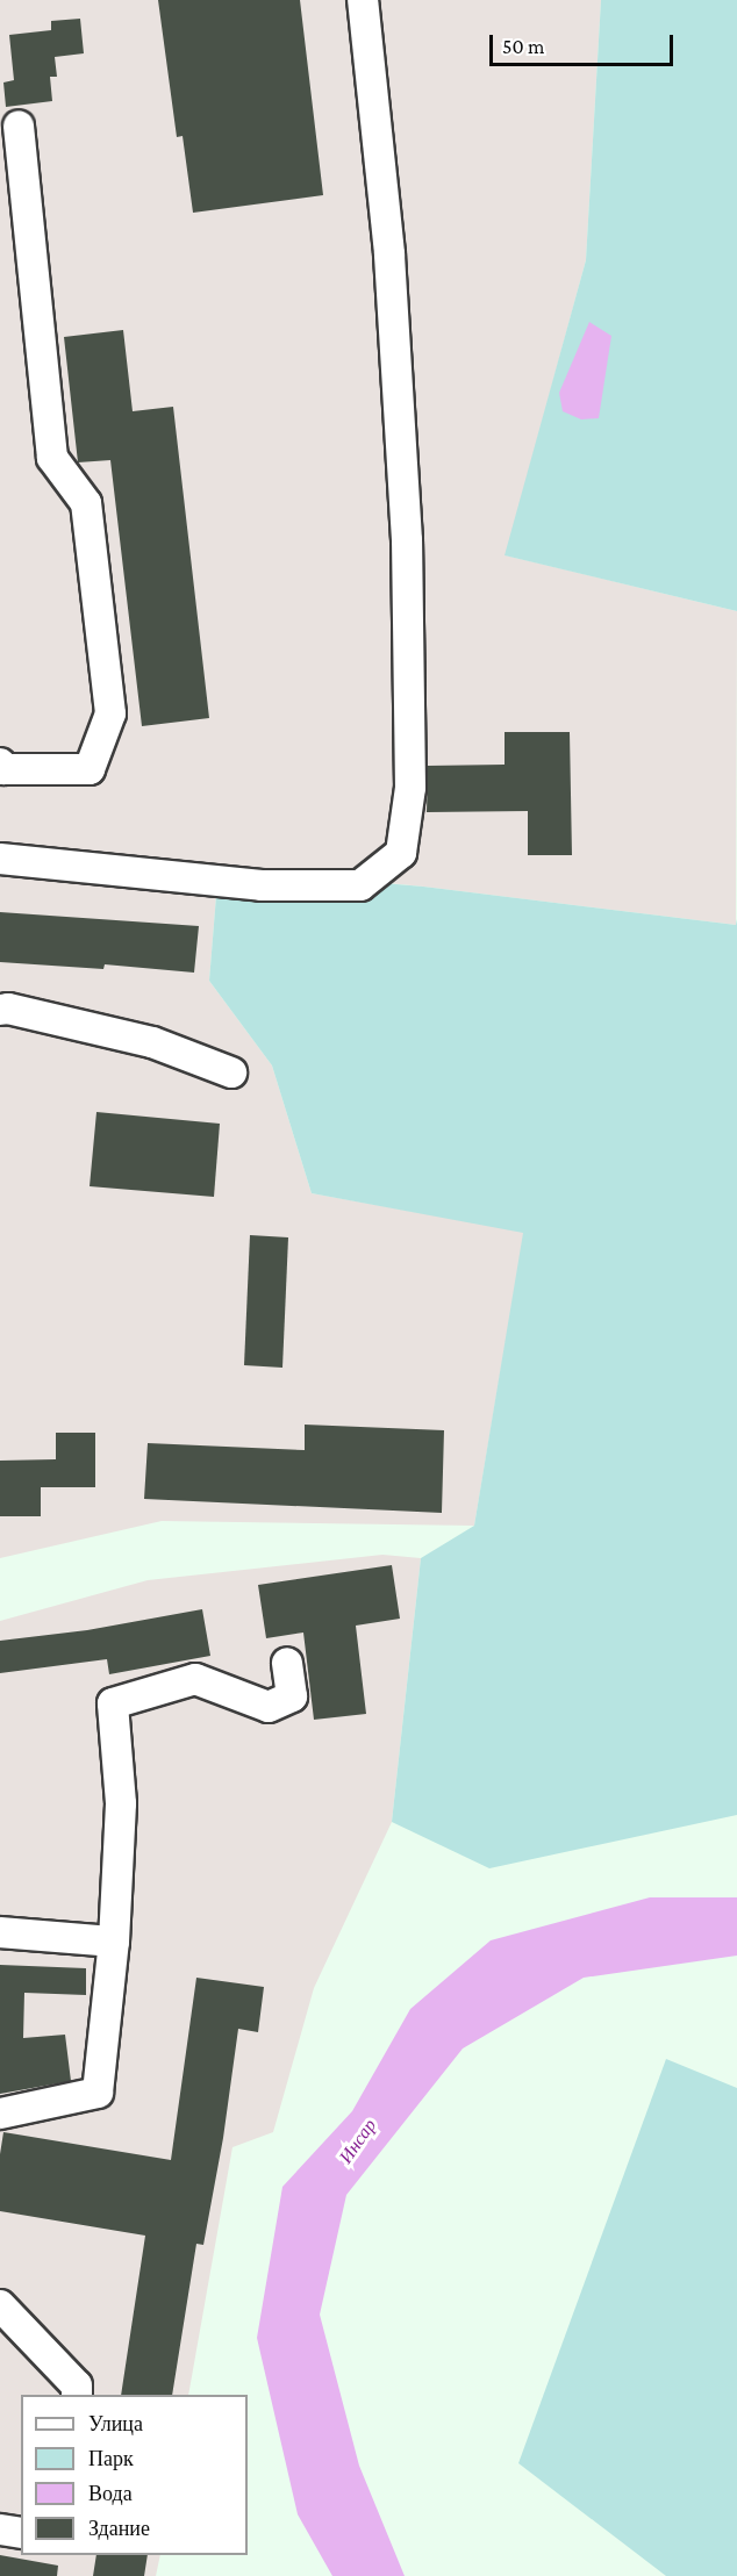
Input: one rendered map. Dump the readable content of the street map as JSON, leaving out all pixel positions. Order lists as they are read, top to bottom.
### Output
{
  "water": ["Инсар"],
  "legend": [
    "Улица",
    "Парк",
    "Вода",
    "Здание"
  ],
  "scale_bar": "50 m"
}
